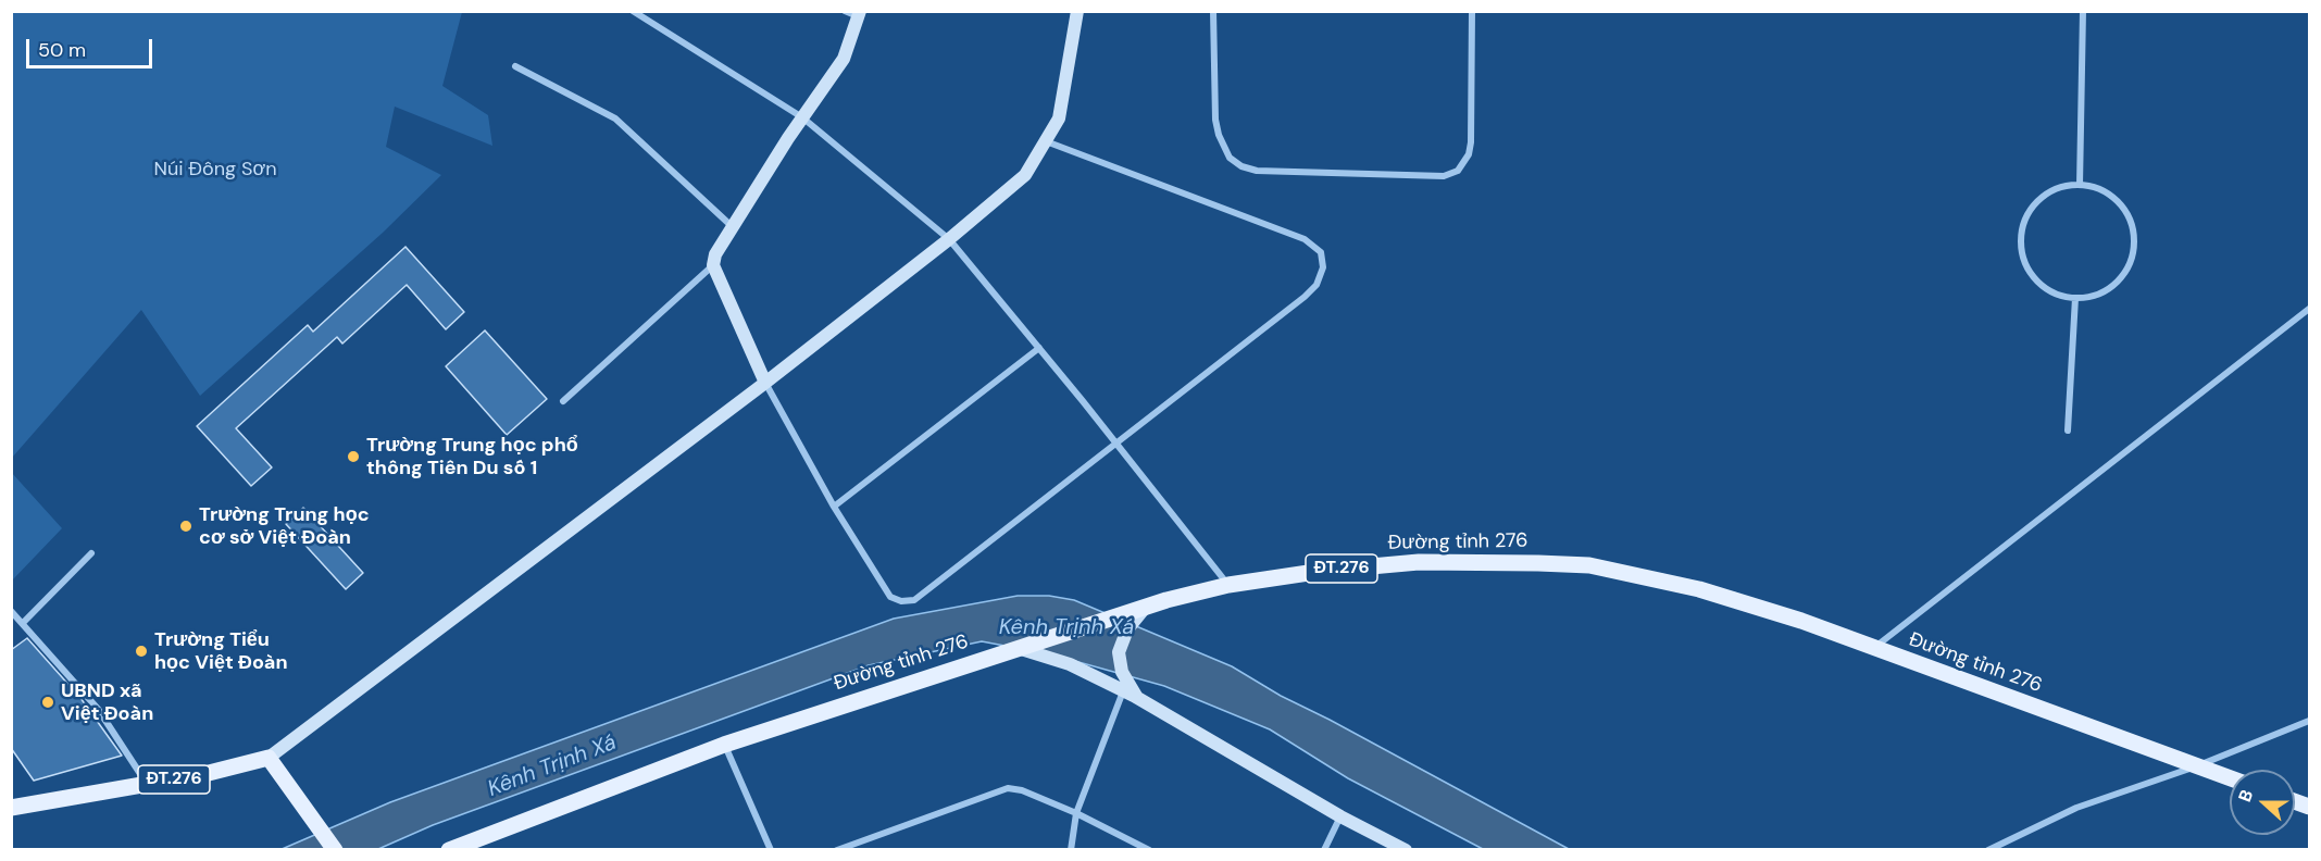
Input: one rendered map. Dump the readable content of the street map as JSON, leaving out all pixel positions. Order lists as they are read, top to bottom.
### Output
{
  "streets": {
    "main road": ["Đường tỉnh 276", "ĐT.276"]
  },
  "water": ["Kênh Trịnh Xá"],
  "parks": ["Núi Đông Sơn"],
  "places": [
    "Trường Trung học phổ thông Tiên Du số 1",
    "Trường Trung học cơ sở Việt Đoàn",
    "Trường Tiểu học Việt Đoàn",
    "UBND xã Việt Đoàn"
  ],
  "scale_bar": "50 m",
  "north": "left"
}
